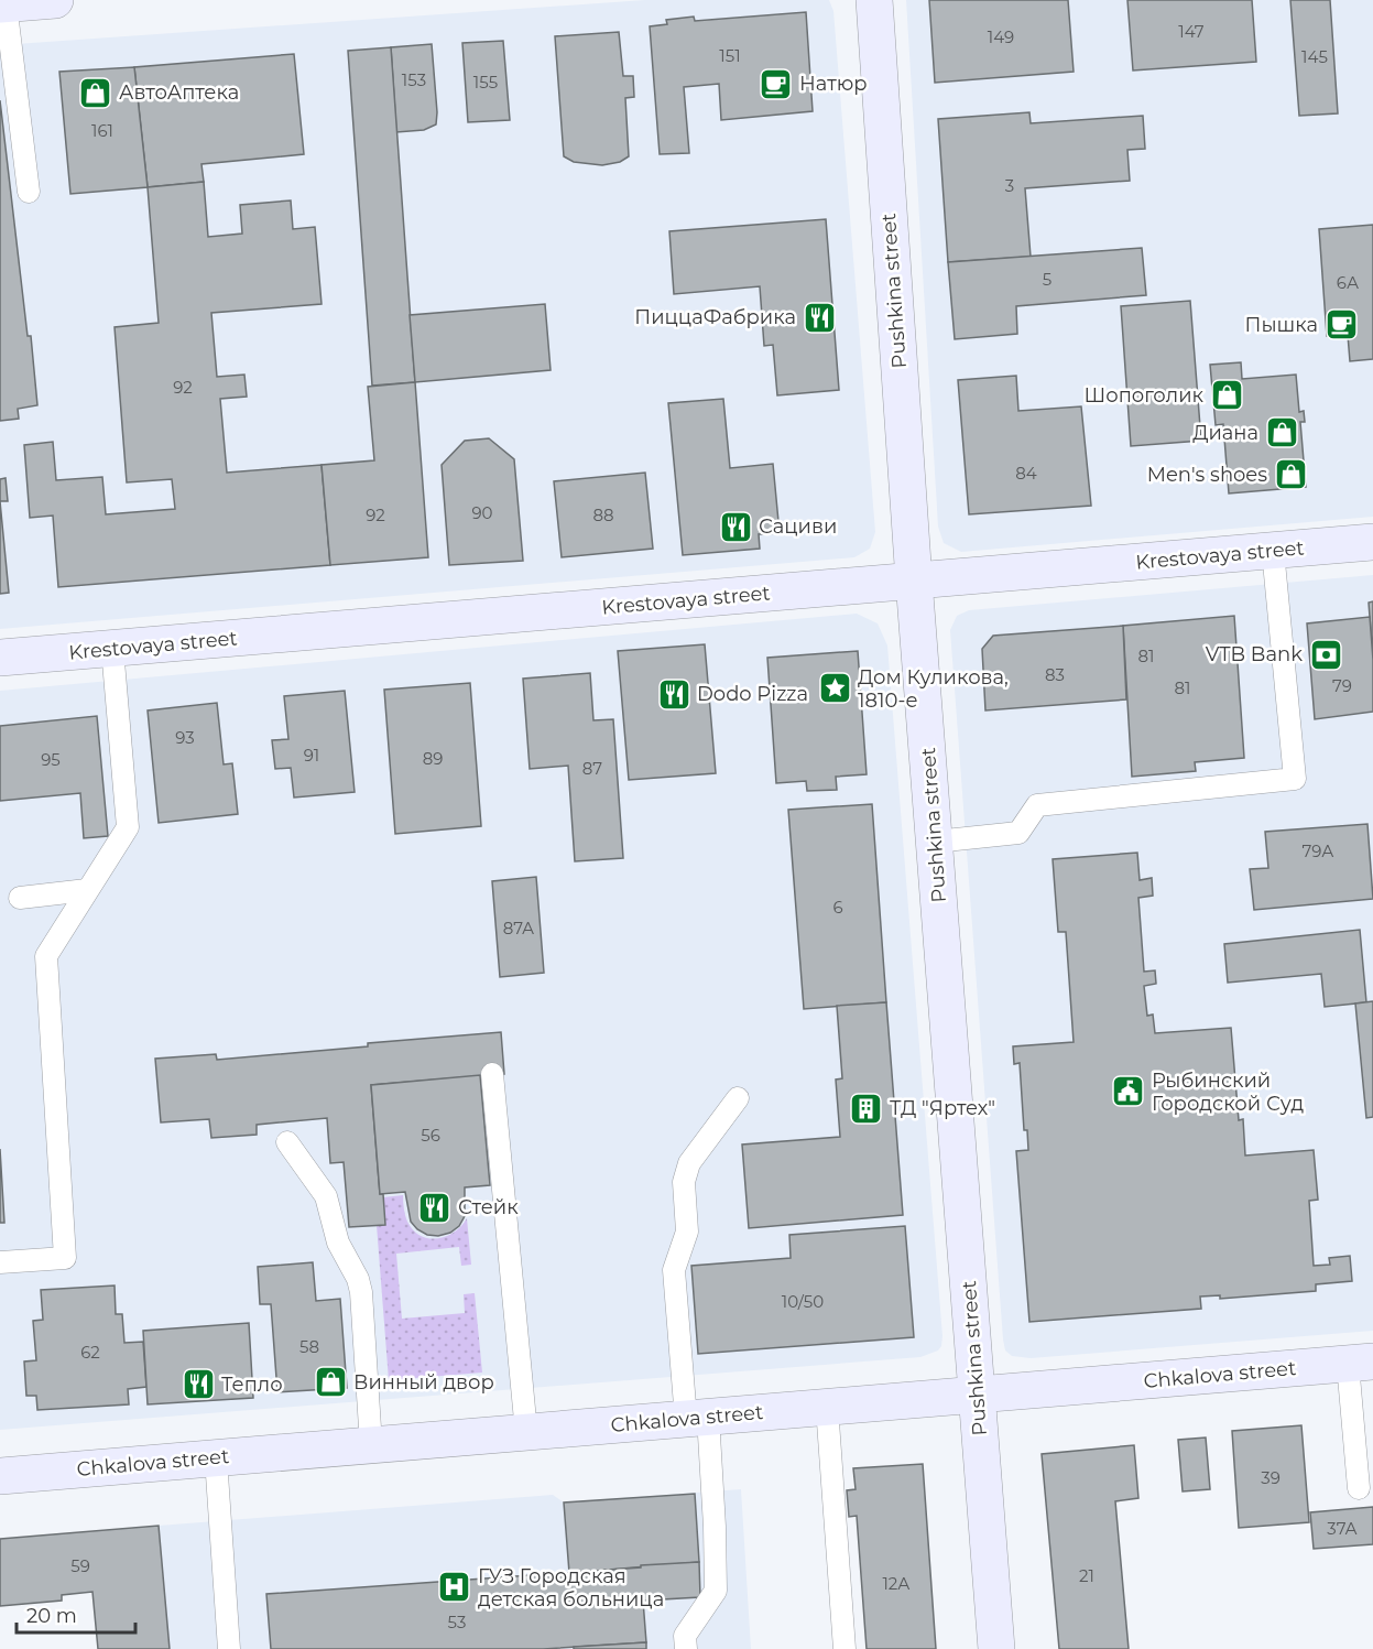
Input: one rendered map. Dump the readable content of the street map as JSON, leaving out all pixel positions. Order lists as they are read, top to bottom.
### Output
{
  "streets": {
    "street": ["Pushkina street", "Krestovaya street", "Chkalova street"]
  },
  "crossings": [
    ["Pushkina street", "Krestovaya street"],
    ["Pushkina street", "Chkalova street"]
  ],
  "places": {
    "cafe": ["Натюр", "Пышка"],
    "shop": [
      "АвтоАптека",
      "Шопоголик",
      "Диана",
      "Men's shoes",
      "Винный двор"
    ],
    "restaurant": [
      "ПиццаФабрика",
      "Сациви",
      "Dodo Pizza",
      "Стейк",
      "Тепло"
    ],
    "bank": ["VTB Bank"],
    "place": ["Дом Куликова, 1810-е"],
    "public building": ["Рыбинский Городской Суд"],
    "building": ["ТД \"Яртех\""],
    "hospital": ["ГУЗ Городская детская больница"]
  },
  "house_numbers": [
    "147",
    "149",
    "151",
    "145",
    "153",
    "155",
    "161",
    "3",
    "5",
    "6А",
    "92",
    "84",
    "90",
    "92",
    "88",
    "81",
    "83",
    "79",
    "81",
    "93",
    "91",
    "89",
    "95",
    "87",
    "79А",
    "6",
    "87А",
    "56",
    "10/50",
    "58",
    "62",
    "39",
    "37А",
    "59",
    "21",
    "12А",
    "53"
  ],
  "scale_bar": "20 m"
}
